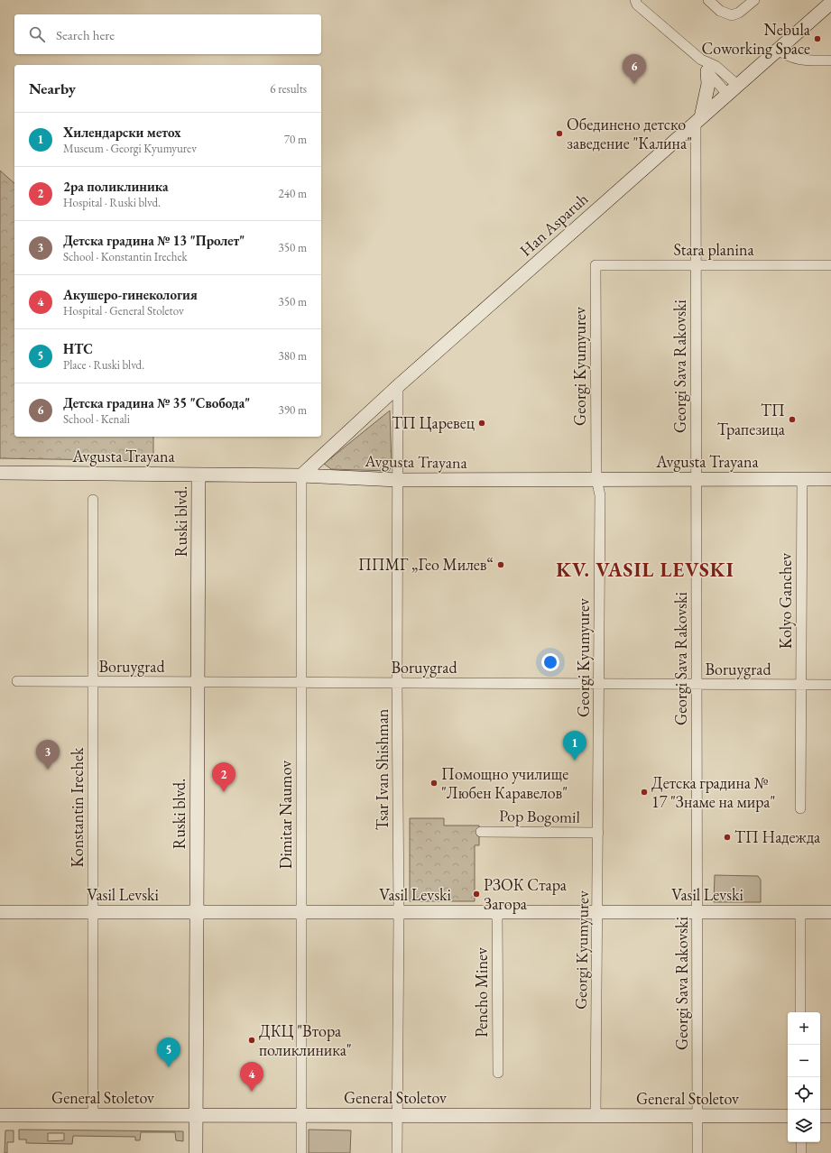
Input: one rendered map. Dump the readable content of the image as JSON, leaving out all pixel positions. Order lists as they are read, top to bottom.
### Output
{
  "streets": {
    "street": [
      "Han Asparuh",
      "Stara planina",
      "Georgi Kyumyurev",
      "Georgi Sava Rakovski",
      "Avgusta Trayana",
      "Ruski blvd.",
      "Kolyo Ganchev",
      "Boruygrad",
      "Tsar Ivan Shishman",
      "Konstantin Irechek",
      "Dimitar Naumov",
      "Pop Bogomil",
      "Vasil Levski",
      "Pencho Minev",
      "General Stoletov"
    ]
  },
  "crossings": [
    ["Han Asparuh", "Georgi Sava Rakovski"],
    ["Han Asparuh", "Avgusta Trayana"],
    ["Han Asparuh", "Tsar Ivan Shishman"],
    ["Han Asparuh", "Dimitar Naumov"],
    ["Stara planina", "Georgi Kyumyurev"],
    ["Stara planina", "Georgi Sava Rakovski"],
    ["Georgi Kyumyurev", "Avgusta Trayana"],
    ["Georgi Kyumyurev", "Boruygrad"],
    ["Georgi Kyumyurev", "Pop Bogomil"],
    ["Georgi Kyumyurev", "Vasil Levski"],
    ["Georgi Kyumyurev", "General Stoletov"],
    ["Georgi Sava Rakovski", "Avgusta Trayana"],
    ["Georgi Sava Rakovski", "Boruygrad"],
    ["Georgi Sava Rakovski", "Vasil Levski"],
    ["Georgi Sava Rakovski", "General Stoletov"],
    ["Avgusta Trayana", "Ruski blvd."],
    ["Avgusta Trayana", "Kolyo Ganchev"],
    ["Avgusta Trayana", "Tsar Ivan Shishman"],
    ["Avgusta Trayana", "Dimitar Naumov"],
    ["Ruski blvd.", "Boruygrad"],
    ["Ruski blvd.", "Vasil Levski"],
    ["Ruski blvd.", "General Stoletov"],
    ["Kolyo Ganchev", "Boruygrad"],
    ["Boruygrad", "Tsar Ivan Shishman"],
    ["Boruygrad", "Konstantin Irechek"],
    ["Boruygrad", "Dimitar Naumov"],
    ["Tsar Ivan Shishman", "Vasil Levski"],
    ["Tsar Ivan Shishman", "General Stoletov"],
    ["Konstantin Irechek", "Vasil Levski"],
    ["Konstantin Irechek", "General Stoletov"],
    ["Dimitar Naumov", "Vasil Levski"],
    ["Dimitar Naumov", "General Stoletov"],
    ["Vasil Levski", "Pencho Minev"]
  ],
  "districts": ["KV. VASIL LEVSKI"],
  "places": [
    "Nebula Coworking Space",
    "Обединено детско заведение \"Калина\"",
    "ТП Трапезица",
    "ТП Царевец",
    "ППМГ „Гео Милев“",
    "Помощно училище \"Любен Каравелов\"",
    "Детска градина № 17 \"Знаме на мира\"",
    "ТП Надежда",
    "РЗОК Стара Загора",
    "ДКЦ \"Втора поликлиника\""
  ],
  "page": {
    "search": "Search here",
    "pins": [
      "6",
      "1",
      "3",
      "2",
      "5",
      "4"
    ],
    "heading": ["Nearby", "6 results"],
    "list": [
      {
        "mark": "1",
        "name": "Хилендарски метох",
        "note": "Museum · Georgi Kyumyurev",
        "value": "70 m"
      },
      {
        "mark": "2",
        "name": "2ра поликлиника",
        "note": "Hospital · Ruski blvd.",
        "value": "240 m"
      },
      {
        "mark": "3",
        "name": "Детска градина № 13 \"Пролет\"",
        "note": "School · Konstantin Irechek",
        "value": "350 m"
      },
      {
        "mark": "4",
        "name": "Акушеро-гинекология",
        "note": "Hospital · General Stoletov",
        "value": "350 m"
      },
      {
        "mark": "5",
        "name": "НТС",
        "note": "Place · Ruski blvd.",
        "value": "380 m"
      },
      {
        "mark": "6",
        "name": "Детска градина № 35 \"Свобода\"",
        "note": "School · Kenali",
        "value": "390 m"
      }
    ],
    "map_buttons": ["+", "−"]
  }
}
